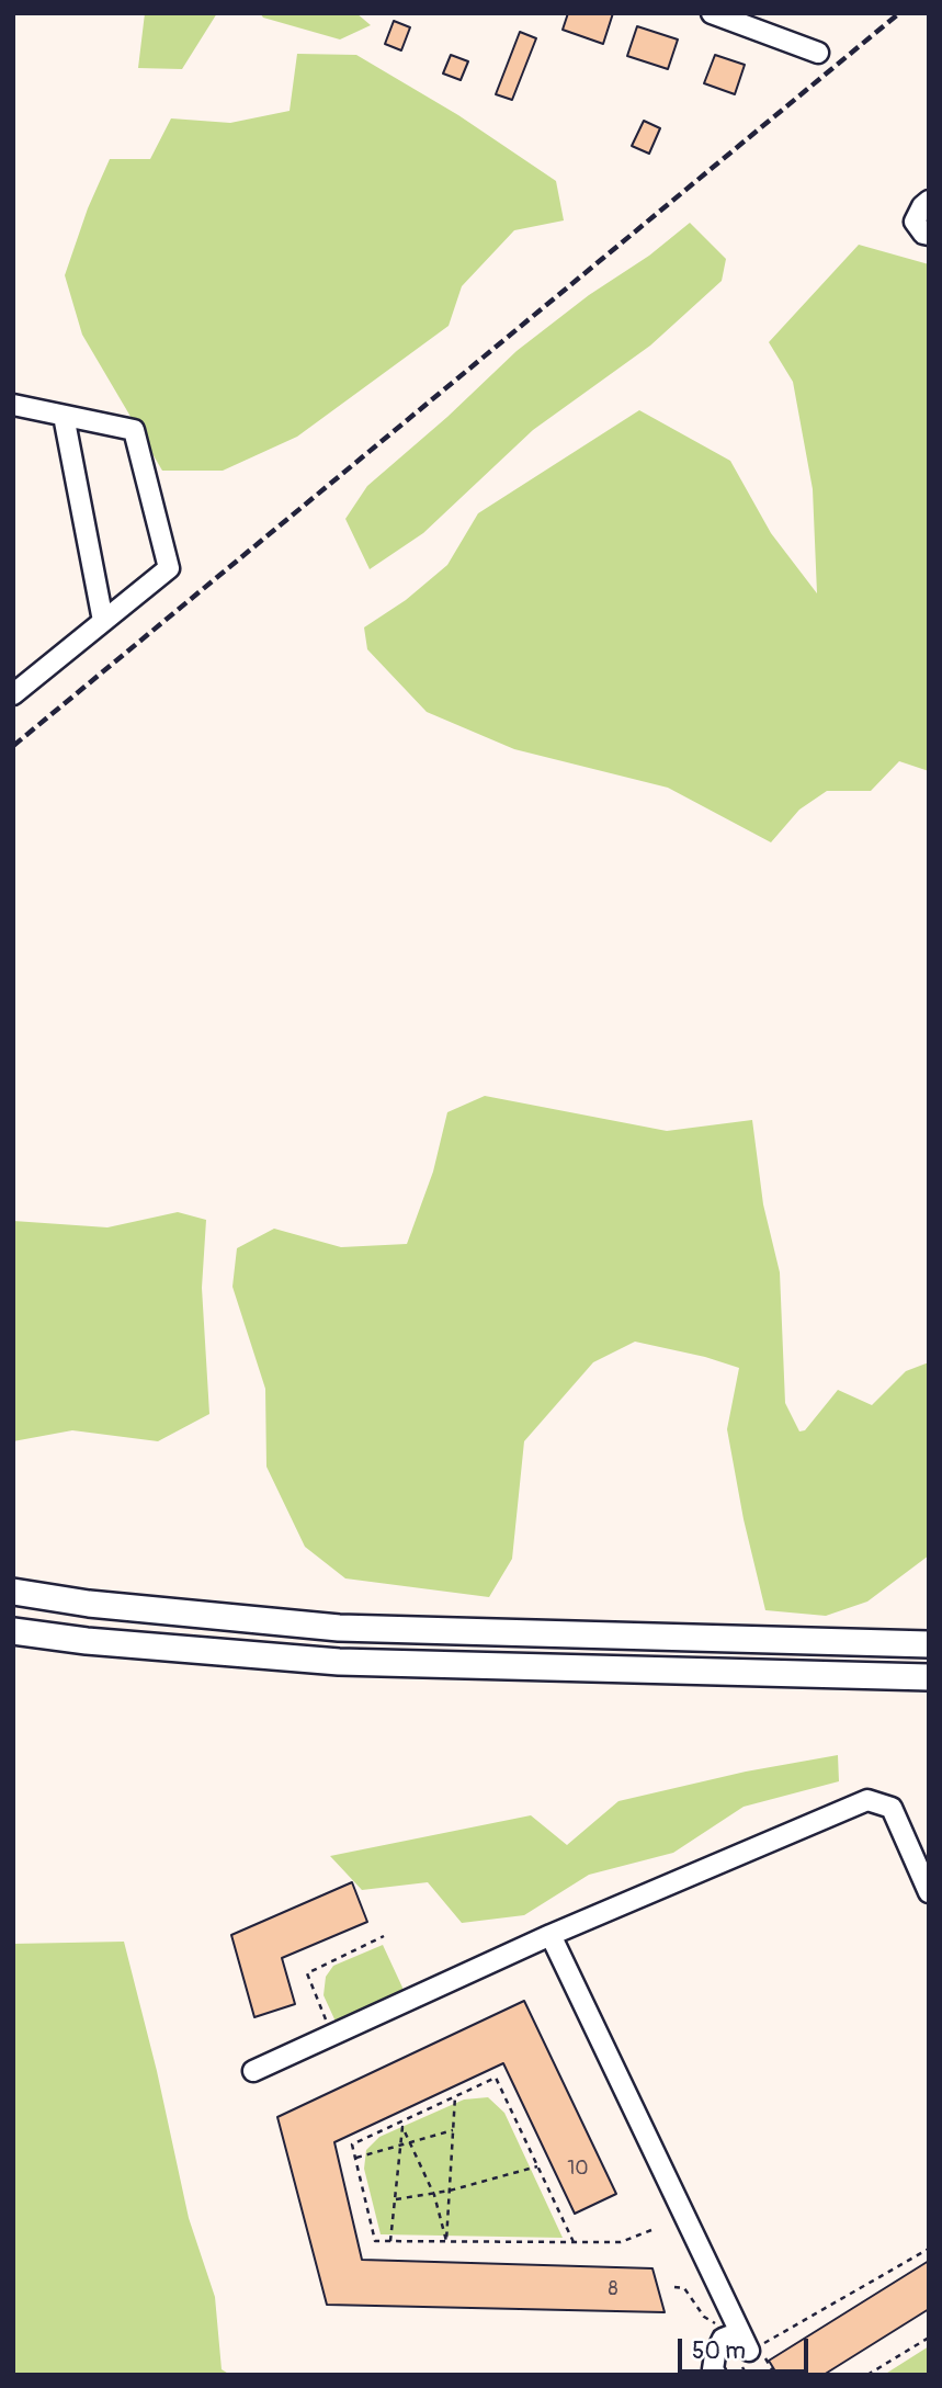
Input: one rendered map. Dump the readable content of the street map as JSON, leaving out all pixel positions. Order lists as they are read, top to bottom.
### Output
{
  "house_numbers": ["10", "8"],
  "scale_bar": "50 m"
}
